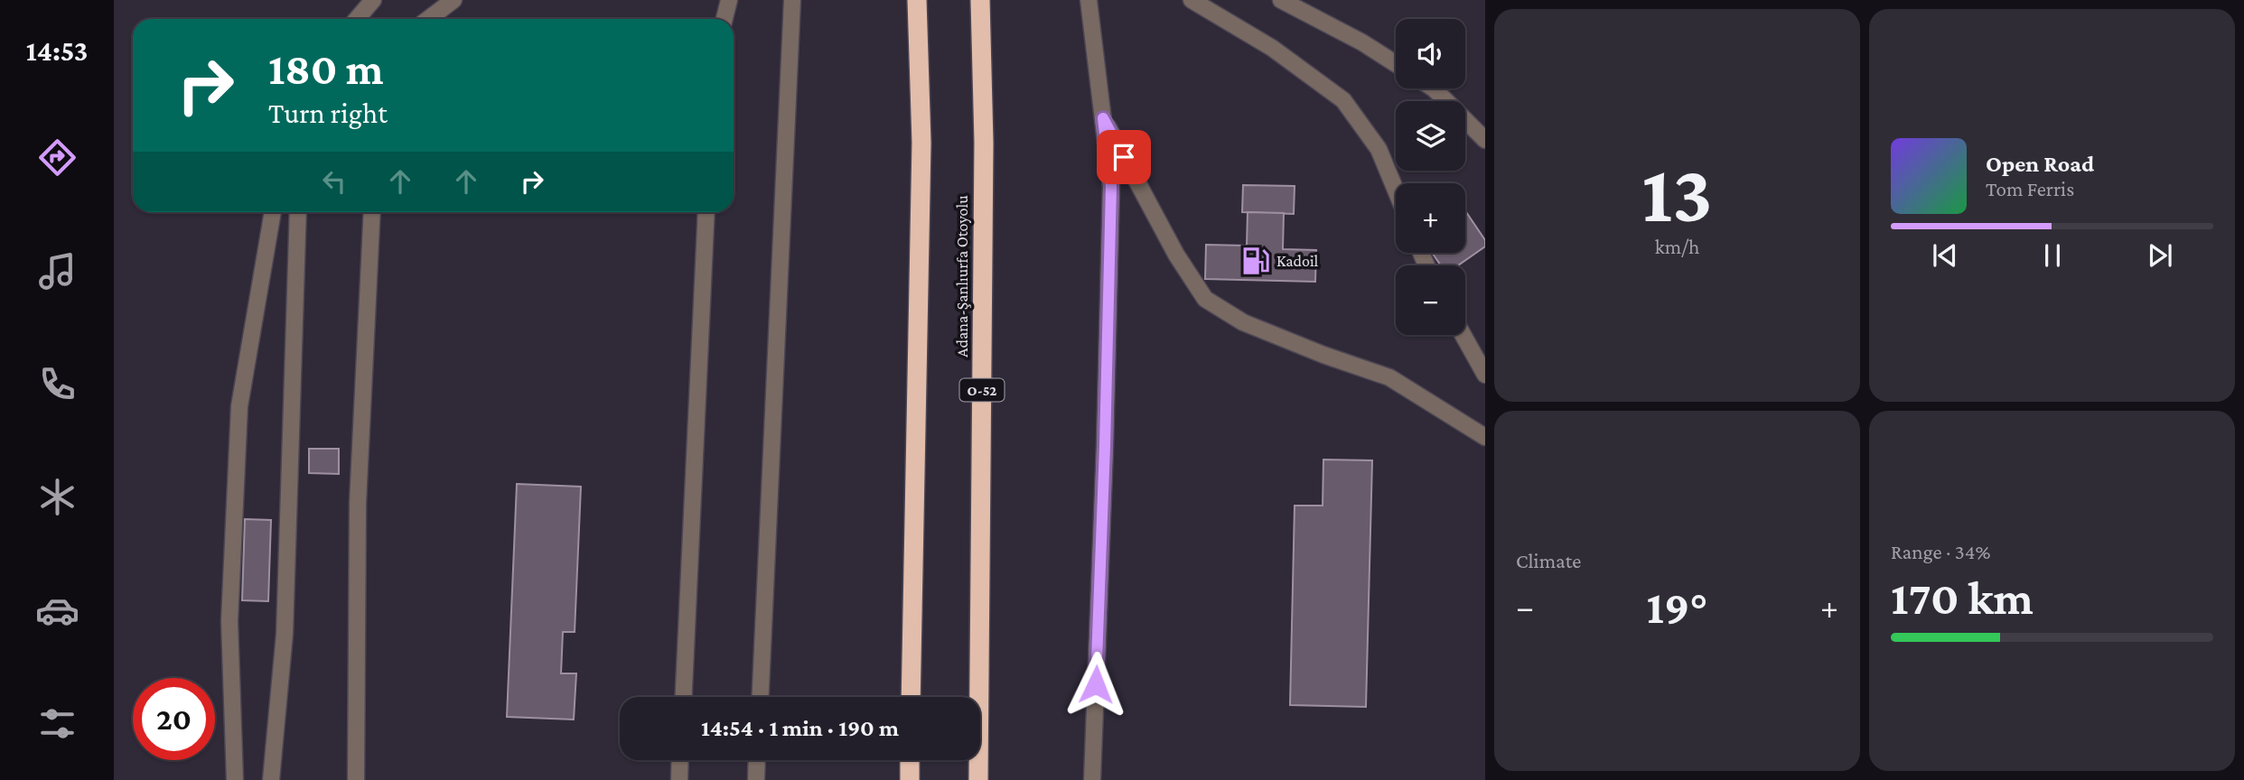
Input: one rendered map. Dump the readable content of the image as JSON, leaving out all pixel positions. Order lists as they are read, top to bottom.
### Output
{
  "streets": {
    "highway": ["Adana-Şanlıurfa Otoyolu", "O-52"]
  },
  "places": {
    "fuel station": ["Kadoil"]
  },
  "page": {
    "tabs": "14:53",
    "tile": [
      ["13", "km/h"],
      "Climate",
      ["Range · 34%", "170 km"]
    ],
    "map_buttons": ["+", "−"],
    "turn": ["180 m", "Turn right"],
    "song": ["Open Road", "Tom Ferris"],
    "heat": ["−", "19°", "+"],
    "limit": "20",
    "trip": "14:54 · 1 min · 190 m"
  }
}
